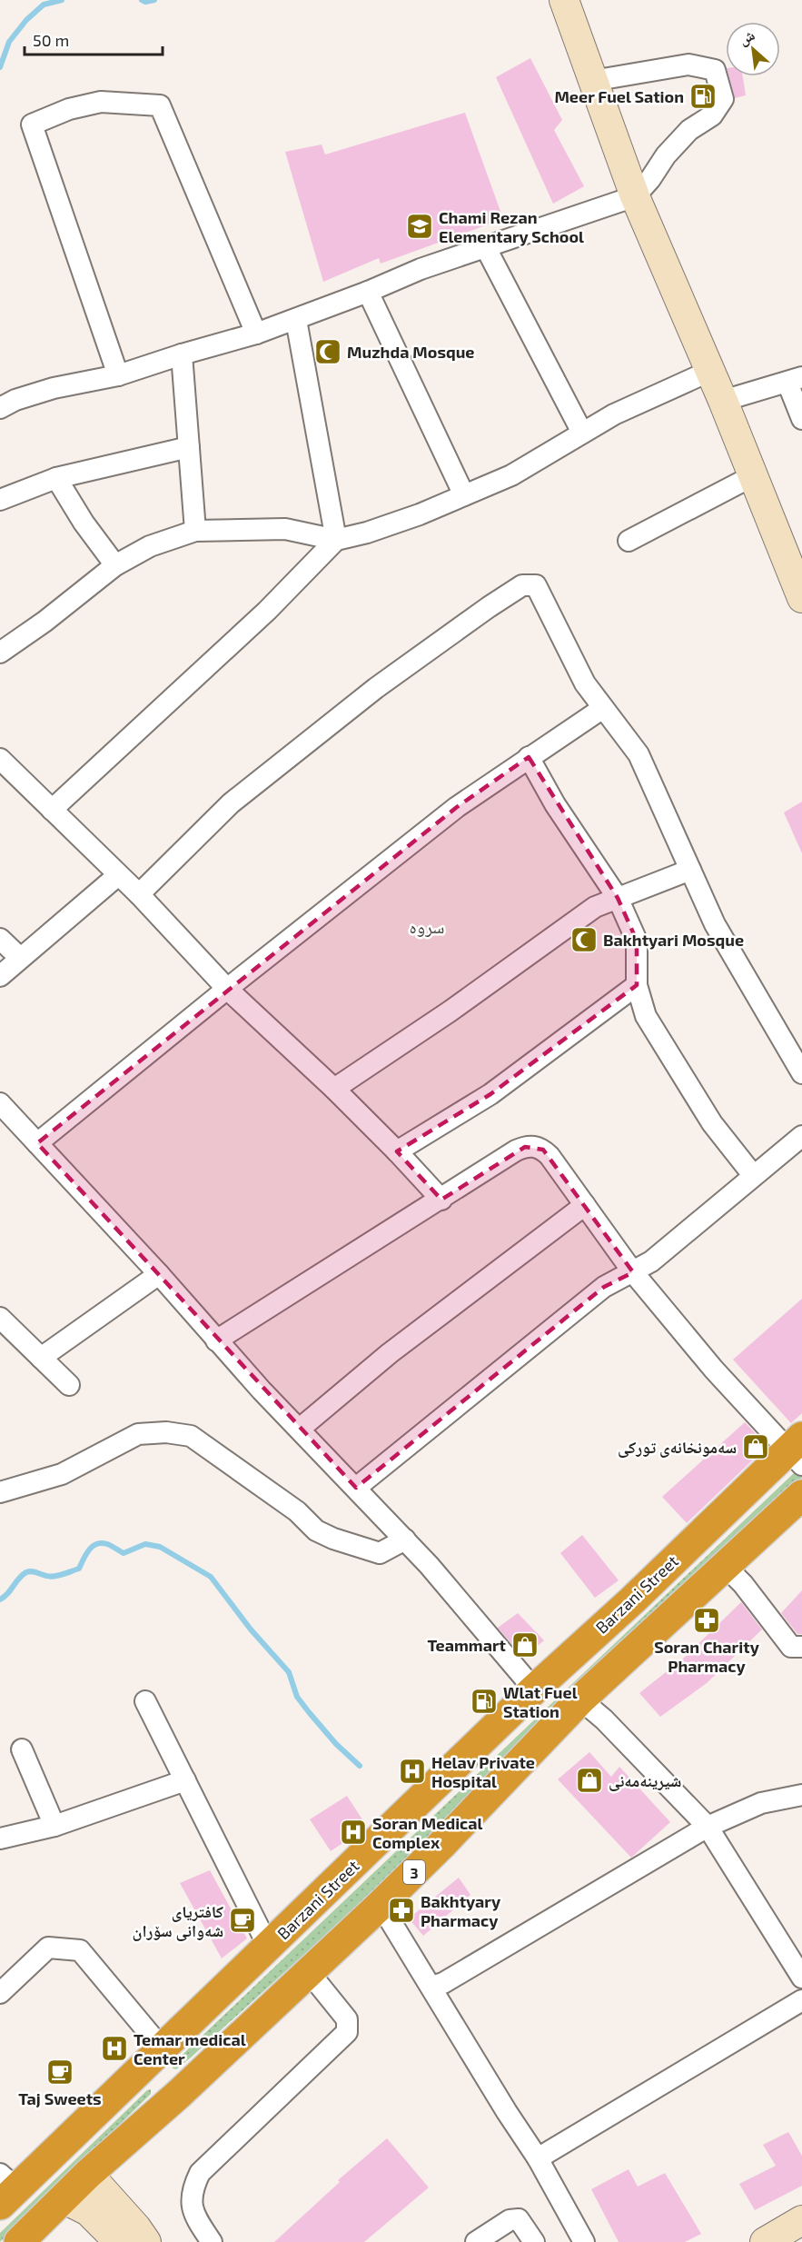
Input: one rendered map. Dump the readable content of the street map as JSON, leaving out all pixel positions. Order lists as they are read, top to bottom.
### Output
{
  "streets": {
    "highway": ["Barzani Street", "3"]
  },
  "districts": ["سروە"],
  "places": {
    "fuel station": ["Meer Fuel Sation", "Wlat Fuel Station"],
    "school or university": ["Chami Rezan Elementary School"],
    "mosque": ["Muzhda Mosque", "Bakhtyari Mosque"],
    "shop": ["سەمونخانەی تورکی", "Teammart", "شیرینەمەنی"],
    "pharmacy": ["Soran Charity Pharmacy", "Bakhtyary Pharmacy"],
    "hospital": ["Helav Private Hospital", "Soran Medical Complex", "Temar medical Center"],
    "cafe": ["کافتریای شەوانی سۆران", "Taj Sweets"]
  },
  "scale_bar": "50 m",
  "north": "top left"
}
